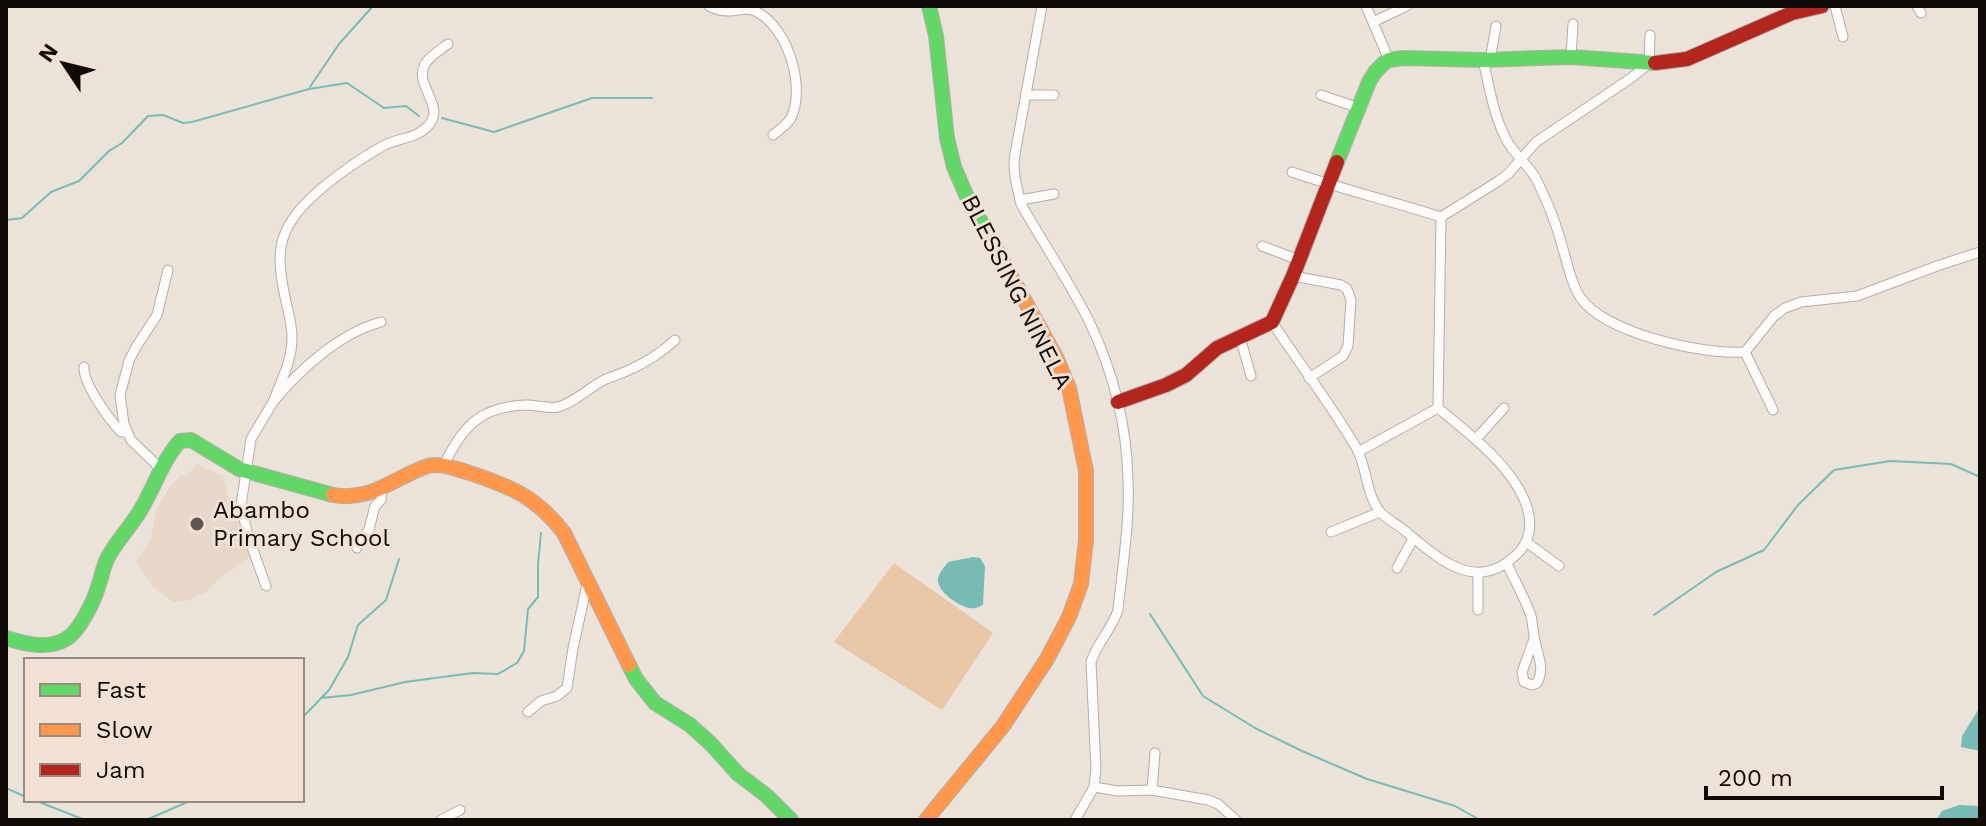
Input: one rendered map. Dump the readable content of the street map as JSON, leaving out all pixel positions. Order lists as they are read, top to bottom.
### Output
{
  "streets": {
    "street": ["BLESSING NINELA"]
  },
  "places": ["Abambo Primary School"],
  "legend": ["Fast", "Slow", "Jam"],
  "scale_bar": "200 m",
  "north": "top left"
}
